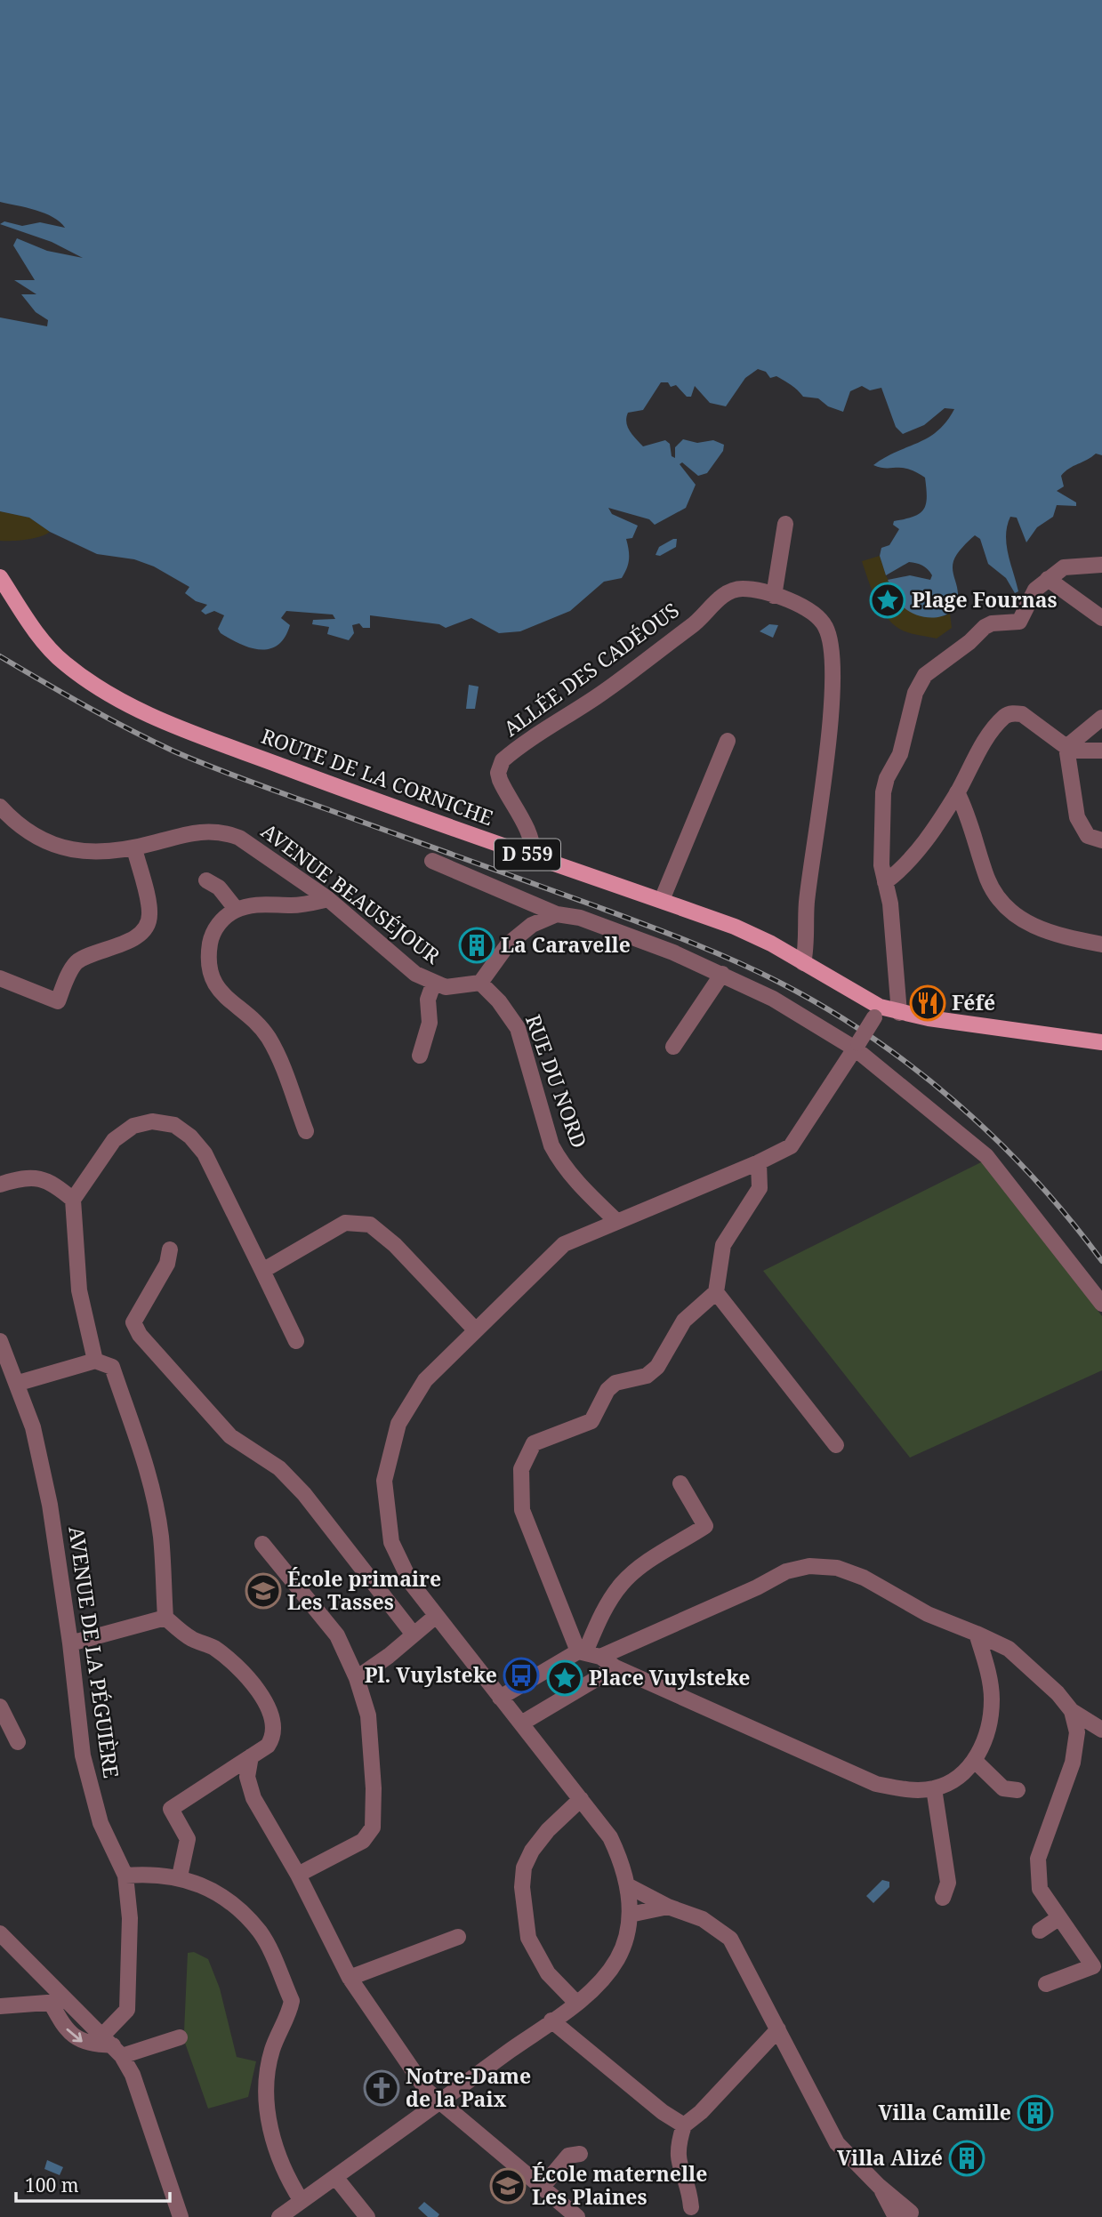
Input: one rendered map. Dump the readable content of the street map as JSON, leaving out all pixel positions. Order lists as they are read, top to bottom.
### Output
{
  "streets": {
    "main road": ["ROUTE DE LA CORNICHE", "D 559"],
    "street": [
      "ALLÉE DES CADÉOUS",
      "AVENUE BEAUSÉJOUR",
      "RUE DU NORD",
      "AVENUE DE LA PÉGUIÈRE"
    ]
  },
  "crossings": [
    ["ALLÉE DES CADÉOUS", "ROUTE DE LA CORNICHE"],
    ["AVENUE BEAUSÉJOUR", "RUE DU NORD"]
  ],
  "places": {
    "place": ["Plage Fournas", "Place Vuylsteke"],
    "building": ["La Caravelle", "Villa Camille", "Villa Alizé"],
    "restaurant": ["Féfé"],
    "school or university": ["École primaire Les Tasses", "École maternelle Les Plaines"],
    "bus stop": ["Pl. Vuylsteke"],
    "church": ["Notre-Dame de la Paix"]
  },
  "scale_bar": "100 m"
}
